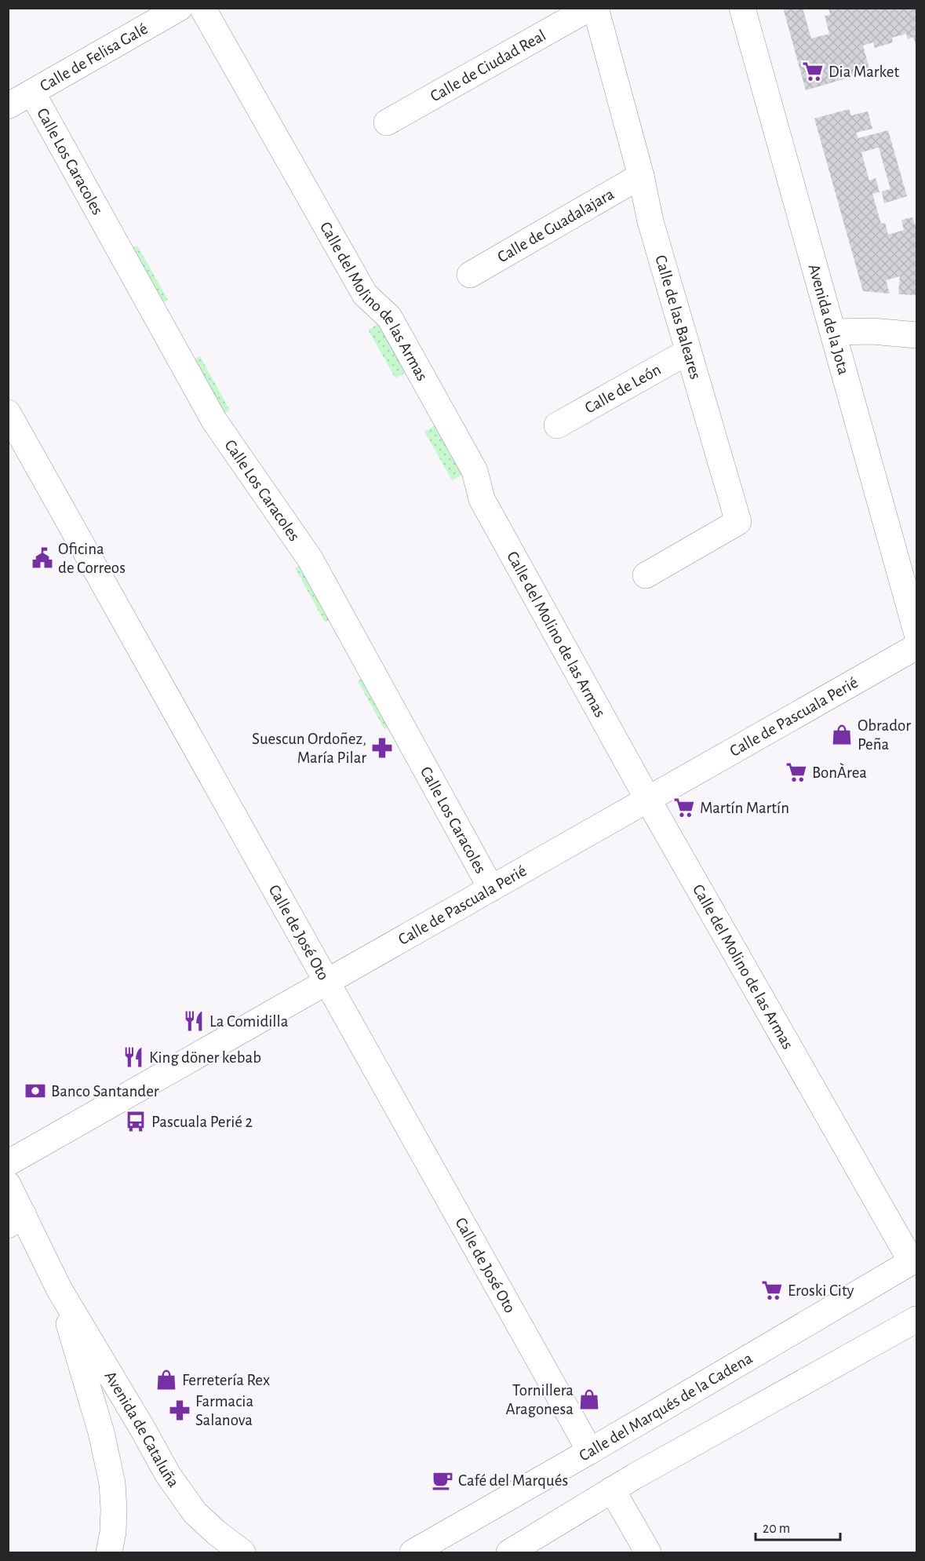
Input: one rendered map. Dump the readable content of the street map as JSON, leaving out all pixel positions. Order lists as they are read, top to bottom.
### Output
{
  "streets": {
    "street": [
      "Calle de Felisa Galé",
      "Calle de Ciudad Real",
      "Calle Los Caracoles",
      "Calle de Guadalajara",
      "Calle del Molino de las Armas",
      "Calle de las Baleares",
      "Avenida de la Jota",
      "Calle de León",
      "Calle de Pascuala Perié",
      "Calle de José Oto",
      "Calle del Marqués de la Cadena",
      "Avenida de Cataluña"
    ]
  },
  "crossings": [
    ["Calle de Felisa Galé", "Calle Los Caracoles"],
    ["Calle Los Caracoles", "Calle de Pascuala Perié"],
    ["Calle de Guadalajara", "Calle de las Baleares"],
    ["Calle del Molino de las Armas", "Calle de Pascuala Perié"],
    ["Calle del Molino de las Armas", "Calle del Marqués de la Cadena"],
    ["Calle de las Baleares", "Calle de León"],
    ["Calle de Pascuala Perié", "Calle de José Oto"],
    ["Calle de José Oto", "Calle del Marqués de la Cadena"]
  ],
  "places": {
    "supermarket": [
      "Dia Market",
      "BonÀrea",
      "Martín Martín",
      "Eroski City"
    ],
    "public building": ["Oficina de Correos"],
    "shop": ["Obrador Peña", "Ferretería Rex", "Tornillera Aragonesa"],
    "pharmacy": ["Suescun Ordoñez, María Pilar", "Farmacia Salanova"],
    "restaurant": ["La Comidilla", "King döner kebab"],
    "bank": ["Banco Santander"],
    "bus stop": ["Pascuala Perié 2"],
    "cafe": ["Café del Marqués"]
  },
  "scale_bar": "20 m"
}
